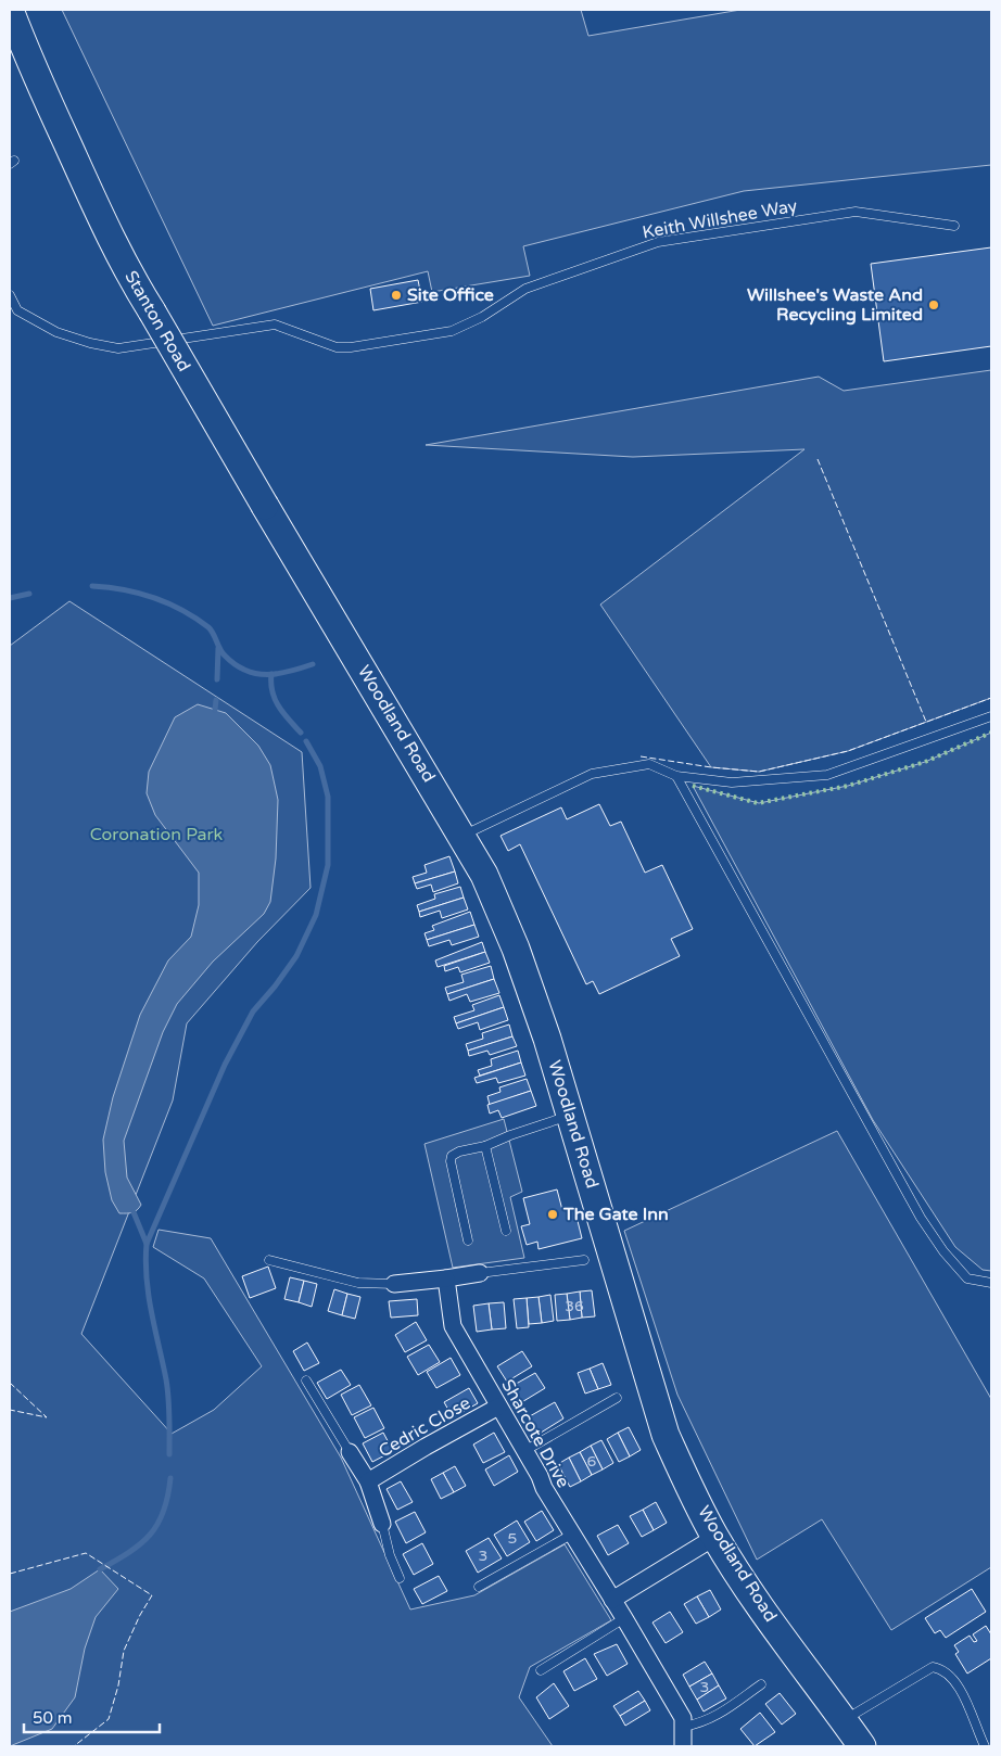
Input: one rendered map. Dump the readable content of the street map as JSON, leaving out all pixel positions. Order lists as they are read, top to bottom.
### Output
{
  "streets": {
    "highway": ["Stanton Road", "Woodland Road"],
    "street": ["Cedric Close", "Sharcote Drive"],
    "lane": ["Keith Willshee Way"]
  },
  "crossings": [
    ["Stanton Road", "Woodland Road"],
    ["Cedric Close", "Sharcote Drive"]
  ],
  "parks": ["Coronation Park"],
  "places": ["Site Office", "Willshee's Waste And Recycling Limited", "The Gate Inn"],
  "house_numbers": [
    "36",
    "6",
    "5",
    "3",
    "3"
  ],
  "scale_bar": "50 m"
}
